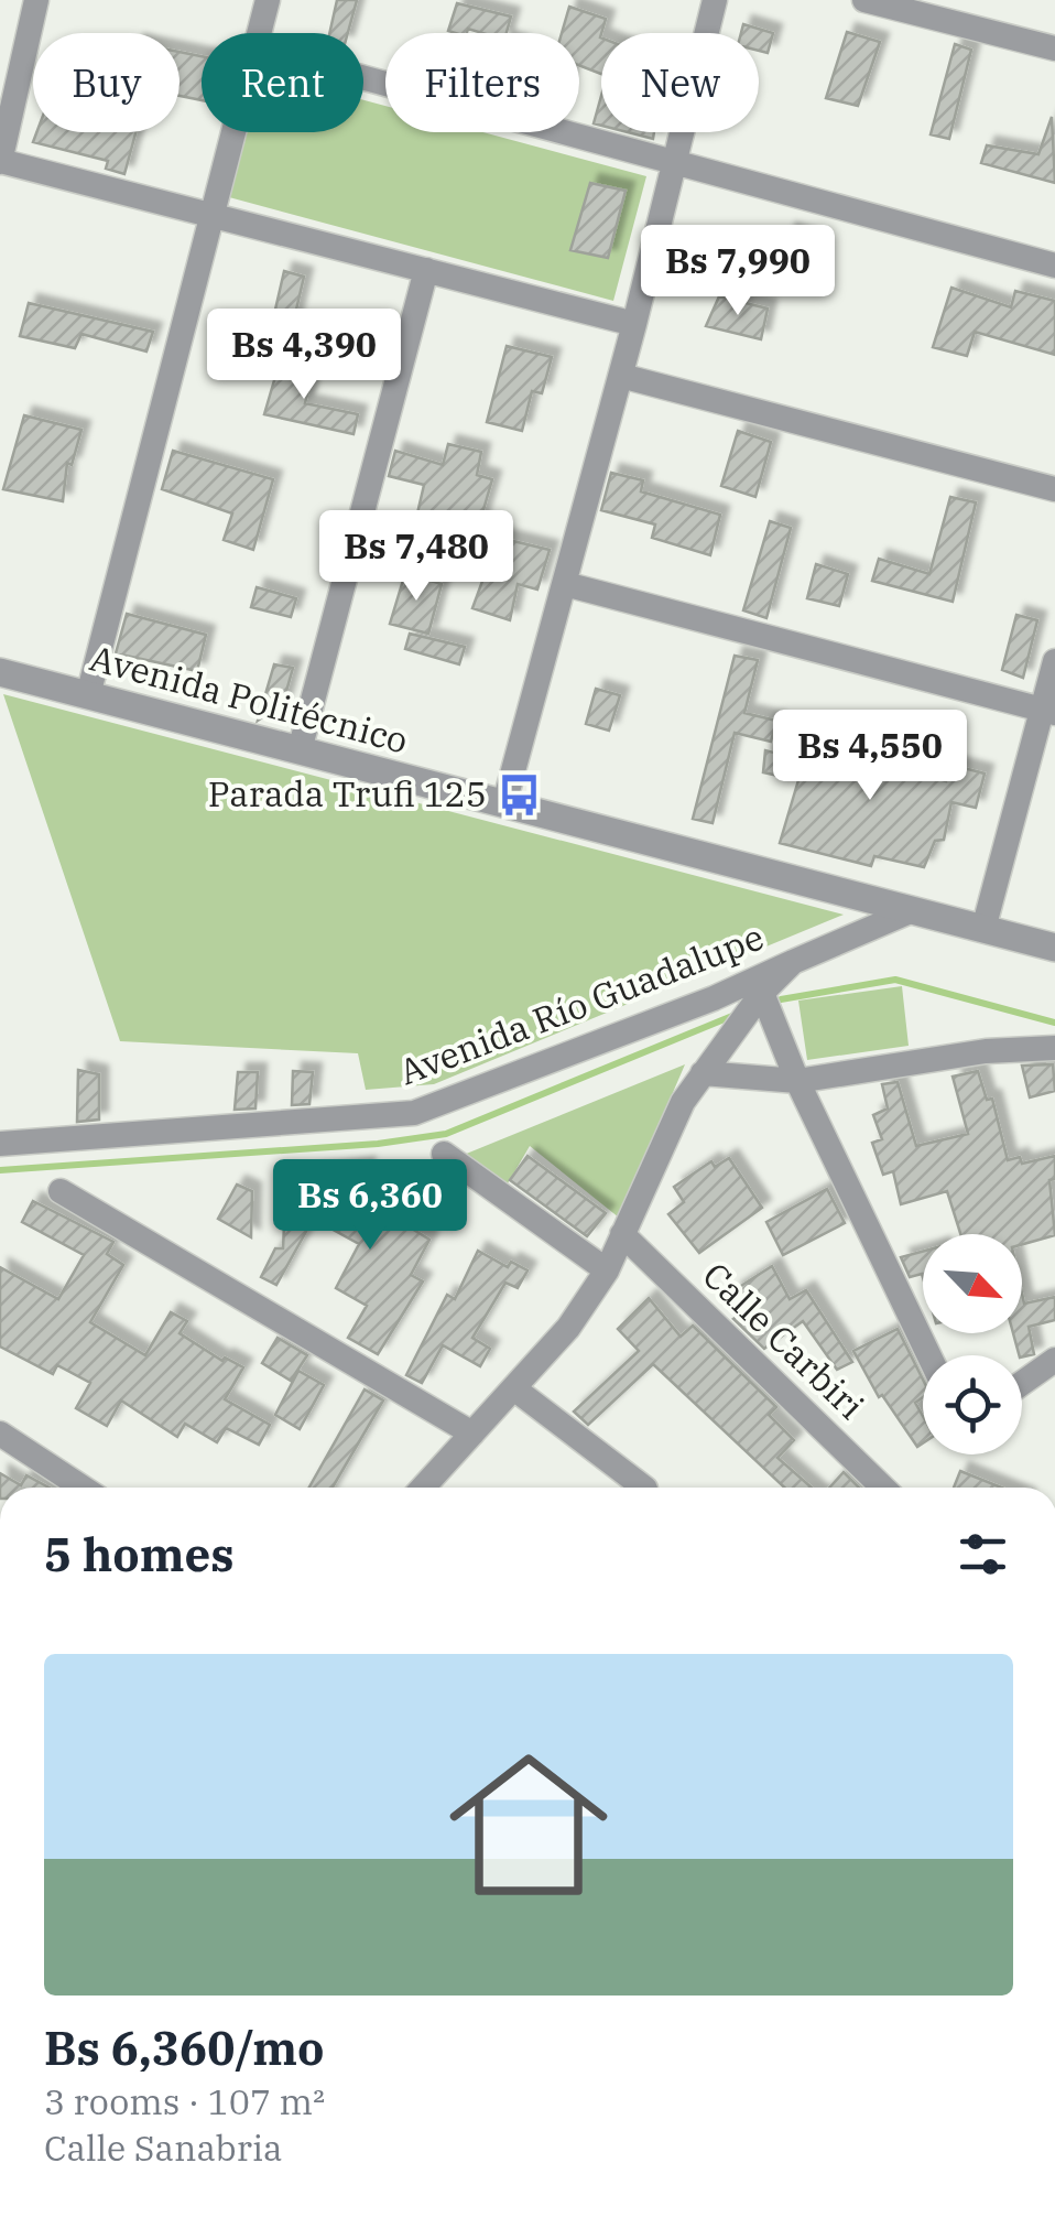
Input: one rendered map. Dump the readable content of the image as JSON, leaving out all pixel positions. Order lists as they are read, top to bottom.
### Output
{
  "streets": {
    "street": ["Avenida Politécnico", "Avenida Río Guadalupe", "Calle Carbiri"]
  },
  "crossings": [
    ["Avenida Politécnico", "Avenida Río Guadalupe"]
  ],
  "places": {
    "bus stop": ["Parada Trufi 125"]
  },
  "north": "bottom right",
  "page": {
    "chip": [
      "Buy",
      "Rent",
      "Filters",
      "New"
    ],
    "price": [
      "Bs 7,990",
      "Bs 4,390",
      "Bs 7,480",
      "Bs 4,550",
      "Bs 6,360"
    ],
    "heading": "5 homes",
    "list": [
      {
        "name": "Bs 6,360/mo",
        "note": "3 rooms · 107 m² · Calle Sanabria"
      }
    ]
  }
}
